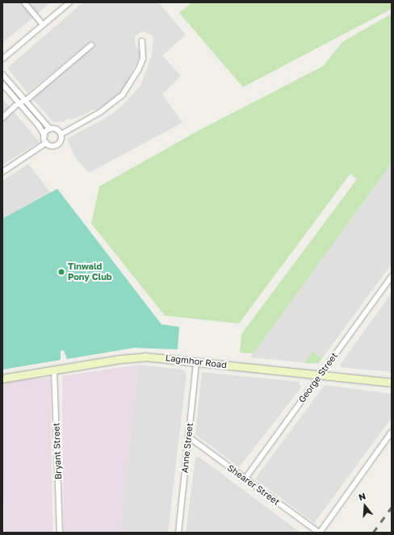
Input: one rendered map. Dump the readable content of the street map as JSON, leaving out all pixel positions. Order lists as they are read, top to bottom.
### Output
{
  "streets": {
    "street": [
      "Lagmhor Road",
      "George Street",
      "Anne Street",
      "Bryant Street",
      "Shearer Street"
    ]
  },
  "crossings": [
    ["Lagmhor Road", "George Street"],
    ["Lagmhor Road", "Anne Street"],
    ["Lagmhor Road", "Bryant Street"],
    ["George Street", "Shearer Street"],
    ["Anne Street", "Shearer Street"]
  ],
  "places": ["Tinwald Pony Club"],
  "north": "top"
}
